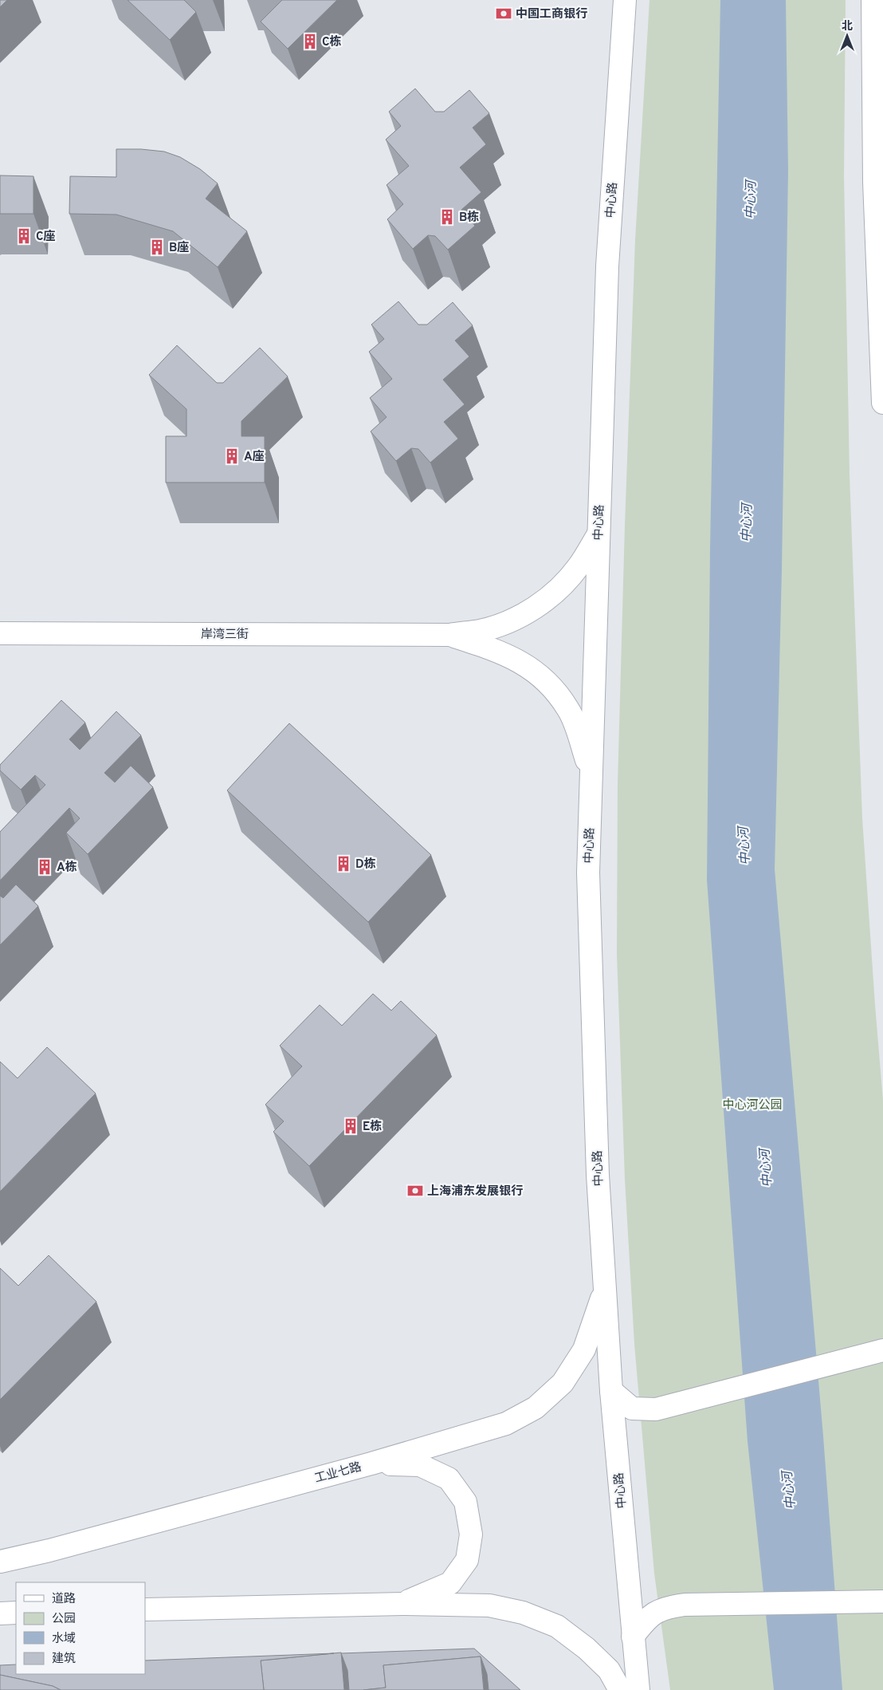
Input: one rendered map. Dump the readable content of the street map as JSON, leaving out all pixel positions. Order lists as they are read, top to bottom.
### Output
{
  "streets": {
    "main road": ["中心路", "岸湾三街", "工业七路"]
  },
  "crossings": [
    ["中心路", "工业七路"]
  ],
  "water": ["中心河"],
  "parks": ["中心河公园"],
  "places": {
    "bank": ["中国工商银行", "上海浦东发展银行"],
    "building": [
      "C栋",
      "B栋",
      "C座",
      "B座",
      "A座",
      "D栋",
      "A栋",
      "E栋"
    ]
  },
  "legend": [
    "道路",
    "公园",
    "水域",
    "建筑"
  ],
  "north": "top"
}
